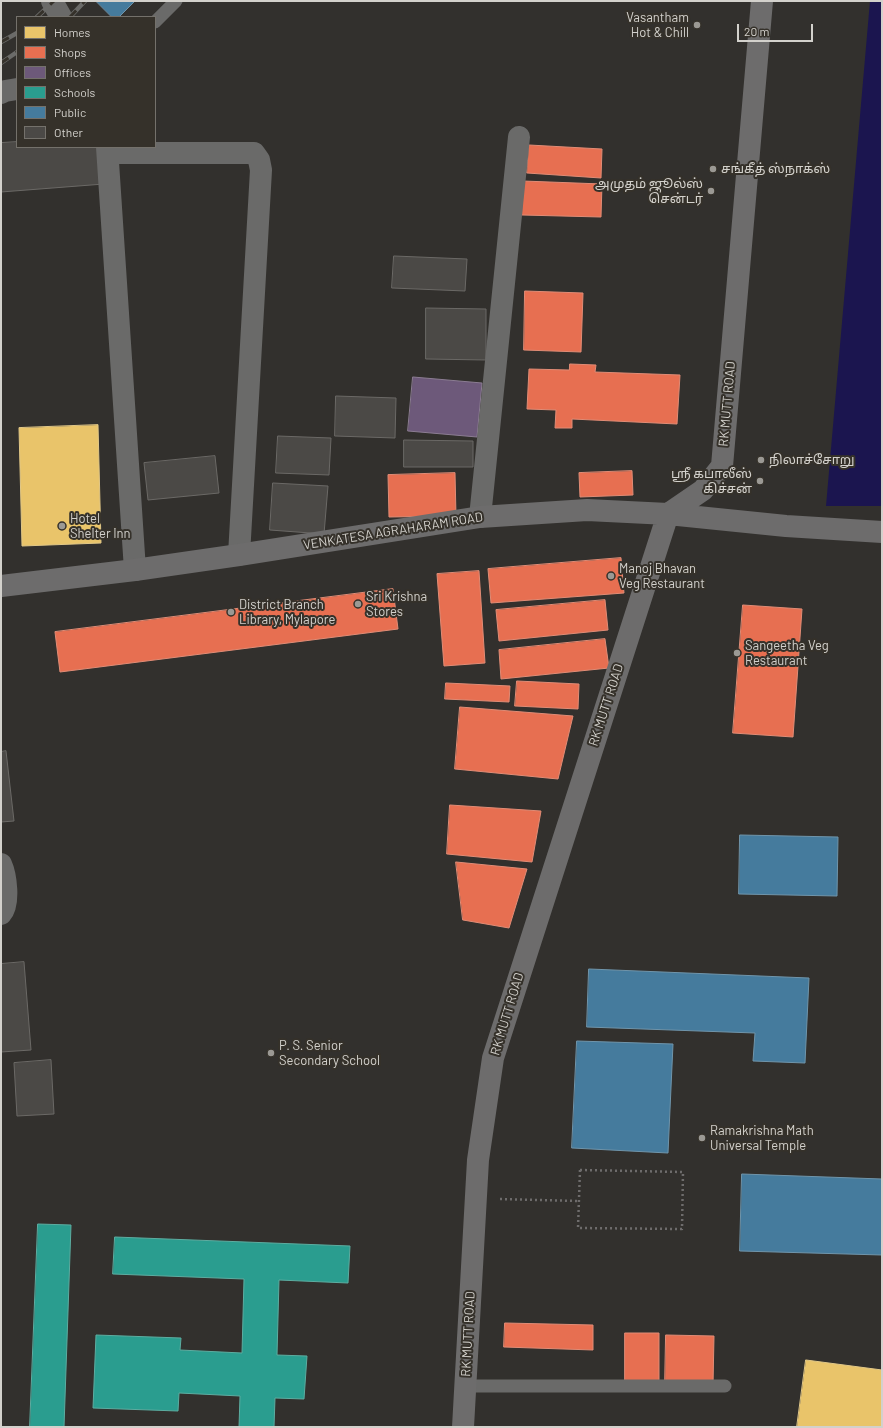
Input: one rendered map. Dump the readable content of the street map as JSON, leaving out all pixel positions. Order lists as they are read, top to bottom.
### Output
{
  "streets": {
    "main road": ["RK MUTT ROAD", "VENKATESA AGRAHARAM ROAD"]
  },
  "crossings": [
    ["RK MUTT ROAD", "VENKATESA AGRAHARAM ROAD"]
  ],
  "places": [
    "Vasantham Hot & Chill",
    "சங்கீத் ஸ்நாக்ஸ்",
    "அமுதம் ஜூல்ஸ் சென்டர்",
    "நிலாச்சோறு",
    "ஶ்ரீ கபாலீஸ் கிச்சன்",
    "Hotel Shelter Inn",
    "Manoj Bhavan Veg Restaurant",
    "Sri Krishna Stores",
    "District Branch Library, Mylapore",
    "Sangeetha Veg Restaurant",
    "P. S. Senior Secondary School",
    "Ramakrishna Math Universal Temple"
  ],
  "legend": [
    "Homes",
    "Shops",
    "Offices",
    "Schools",
    "Public",
    "Other"
  ],
  "scale_bar": "20 m"
}
